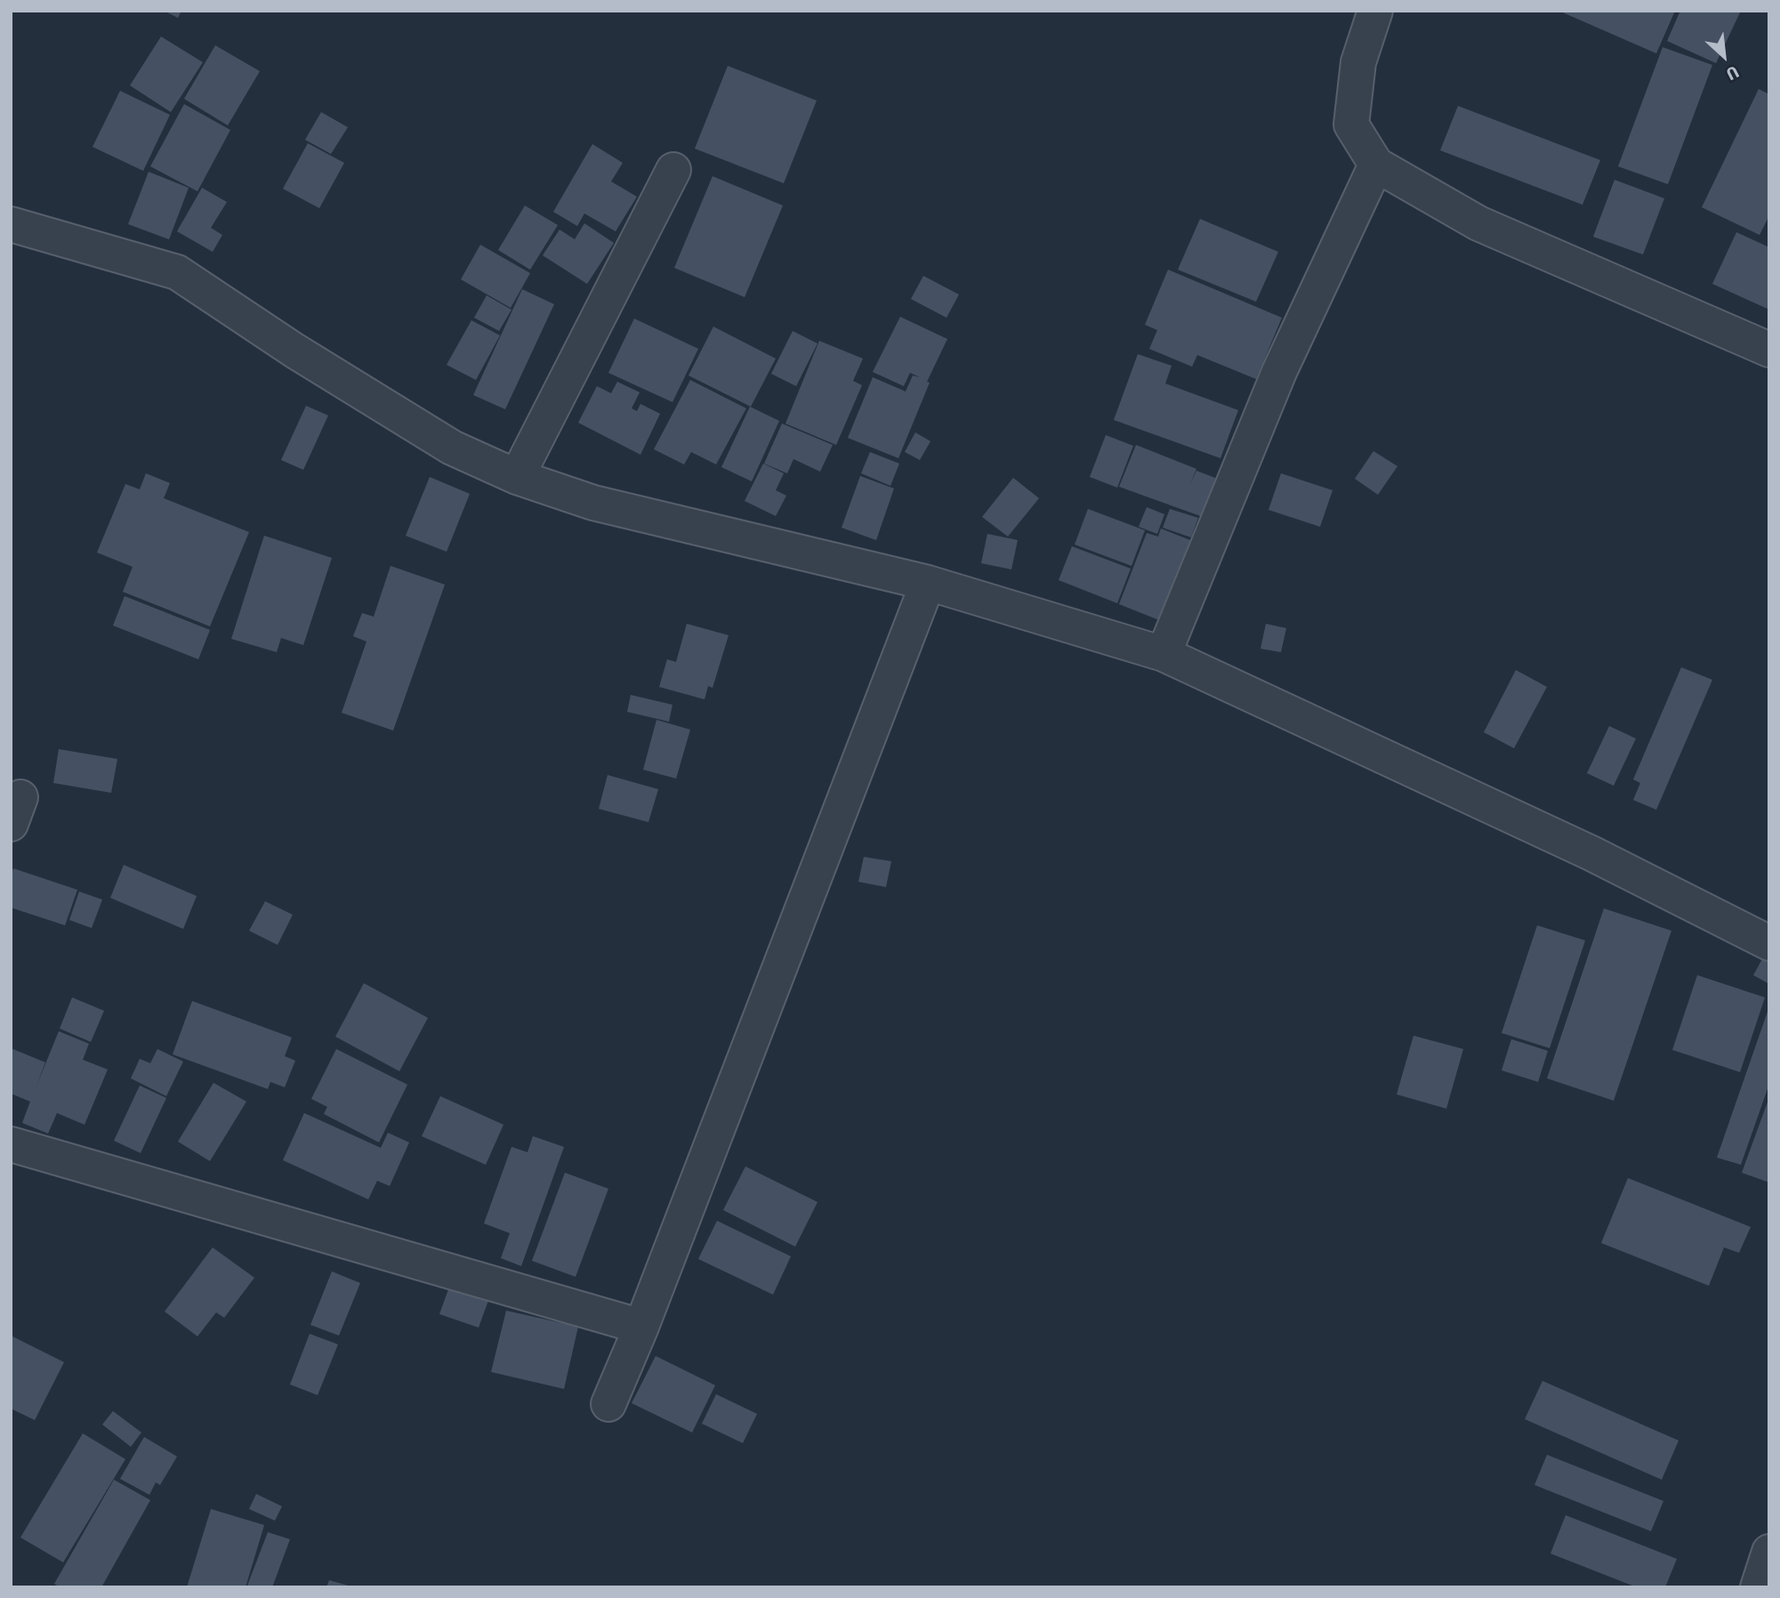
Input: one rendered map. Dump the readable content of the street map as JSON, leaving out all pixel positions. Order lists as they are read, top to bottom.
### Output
{
  "north": "bottom right"
}
